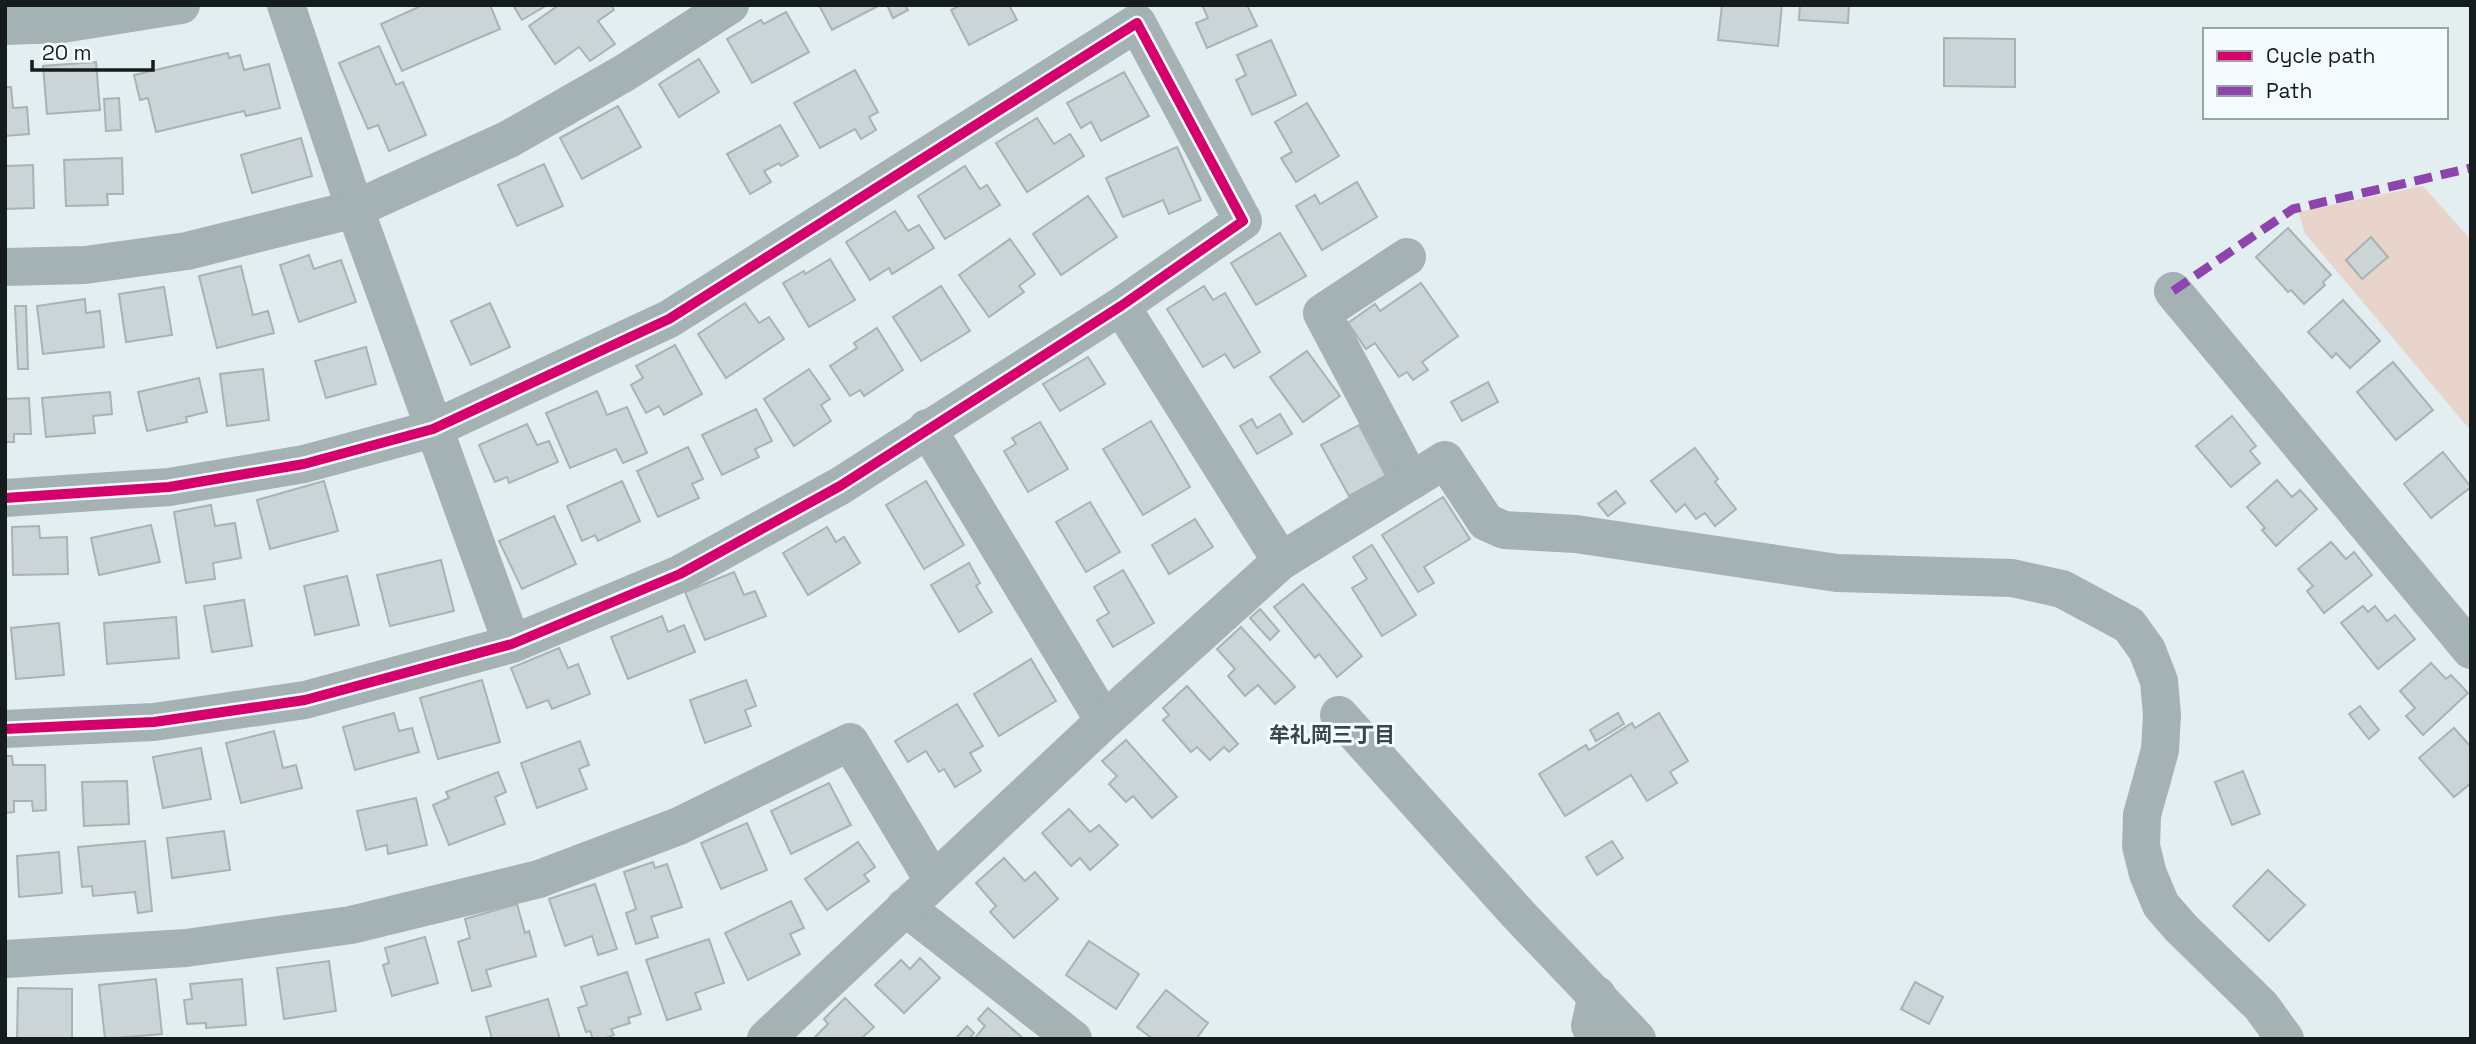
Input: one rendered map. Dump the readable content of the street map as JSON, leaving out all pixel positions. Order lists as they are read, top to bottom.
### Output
{
  "districts": ["牟礼岡三丁目"],
  "legend": ["Cycle path", "Path"],
  "scale_bar": "20 m"
}
